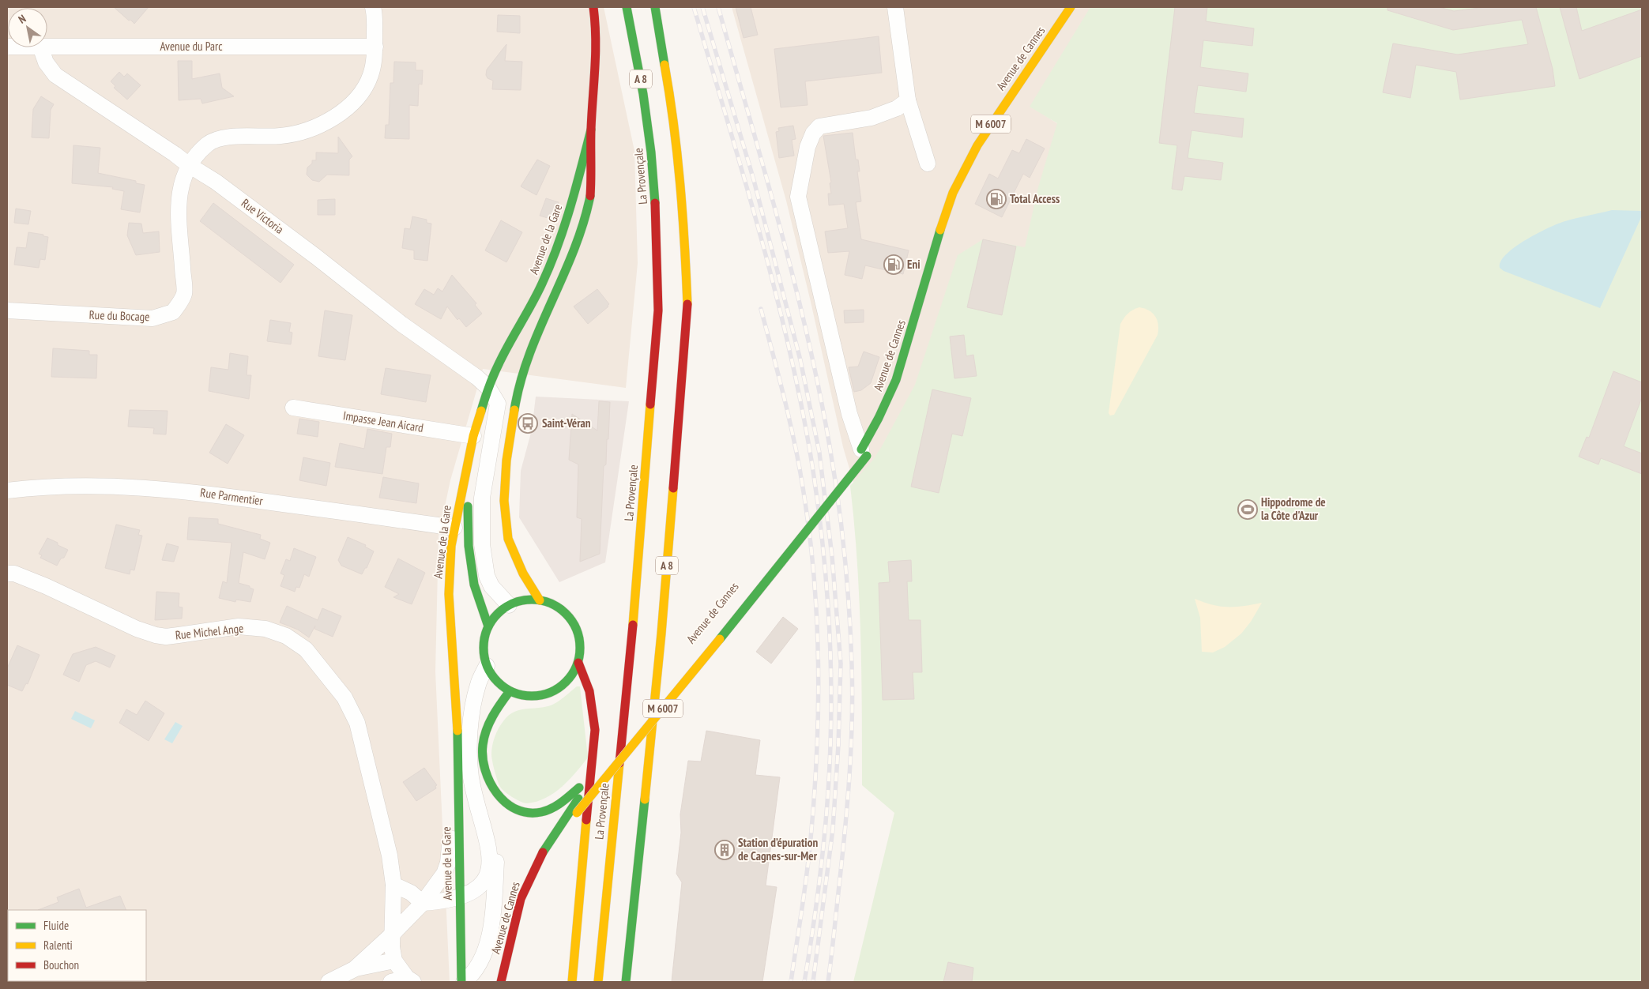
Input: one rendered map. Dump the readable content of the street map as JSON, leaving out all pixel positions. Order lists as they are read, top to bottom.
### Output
{
  "streets": {
    "main road": [
      "Avenue de Cannes",
      "A 8",
      "M 6007",
      "La Provençale",
      "Avenue de la Gare"
    ],
    "street": [
      "Avenue du Parc",
      "Rue Victoria",
      "Rue du Bocage",
      "Impasse Jean Aicard",
      "Rue Parmentier",
      "Rue Michel Ange"
    ]
  },
  "crossings": [
    ["Avenue du Parc", "Rue du Bocage"],
    ["Rue Victoria", "Avenue de la Gare"],
    ["Rue Victoria", "Rue du Bocage"],
    ["Avenue de la Gare", "Impasse Jean Aicard"],
    ["Avenue de la Gare", "Rue Parmentier"]
  ],
  "places": {
    "fuel station": ["Total Access", "Eni"],
    "bus stop": ["Saint-Véran"],
    "sports": ["Hippodrome de la Côte d'Azur"],
    "building": ["Station d’épuration de Cagnes-sur-Mer"]
  },
  "legend": ["Fluide", "Ralenti", "Bouchon"],
  "north": "top left"
}
